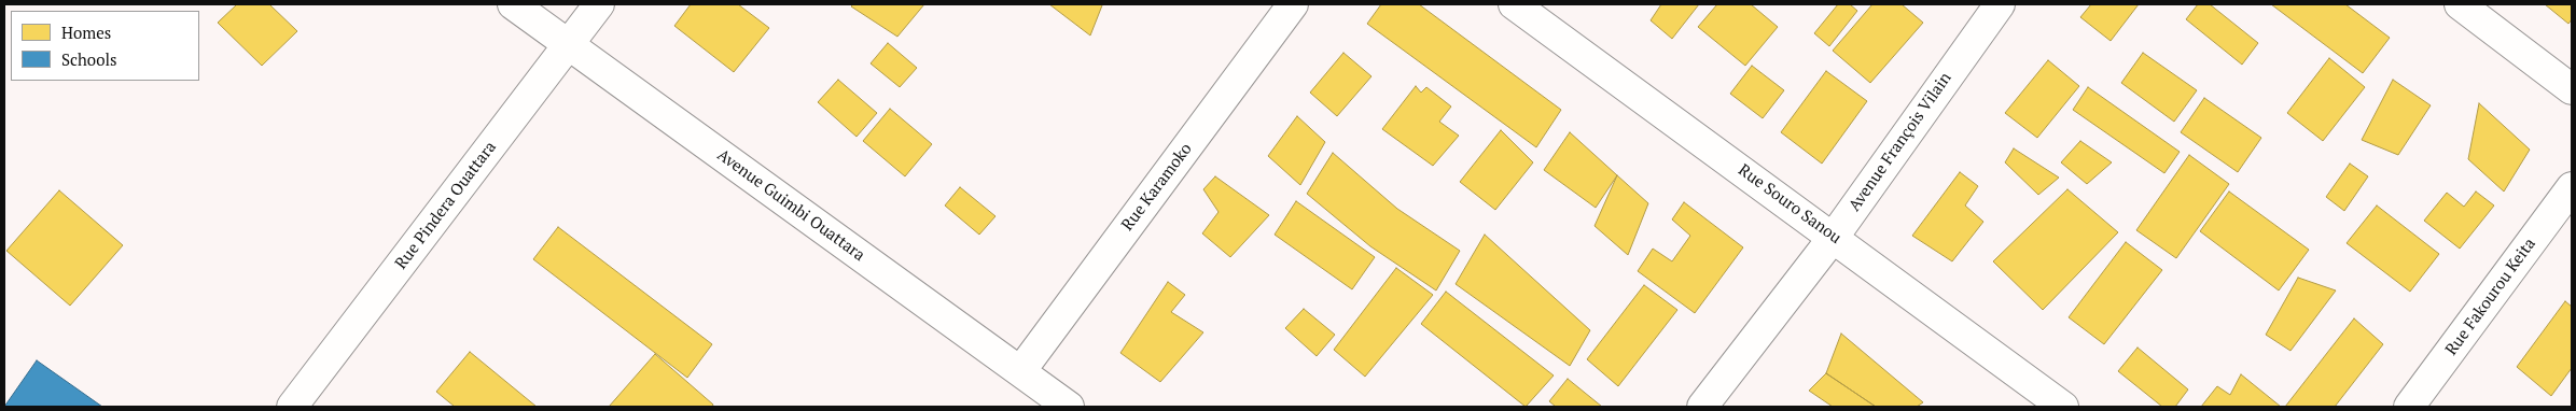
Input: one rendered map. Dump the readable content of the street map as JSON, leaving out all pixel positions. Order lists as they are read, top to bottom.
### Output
{
  "streets": {
    "street": [
      "Avenue François Vilain",
      "Rue Karamoko",
      "Rue Souro Sanou",
      "Rue Pindera Ouattara",
      "Avenue Guimbi Ouattara",
      "Rue Fakourou Keita"
    ]
  },
  "crossings": [
    ["Avenue François Vilain", "Rue Souro Sanou"],
    ["Rue Karamoko", "Avenue Guimbi Ouattara"],
    ["Rue Pindera Ouattara", "Avenue Guimbi Ouattara"]
  ],
  "legend": ["Homes", "Schools"]
}
